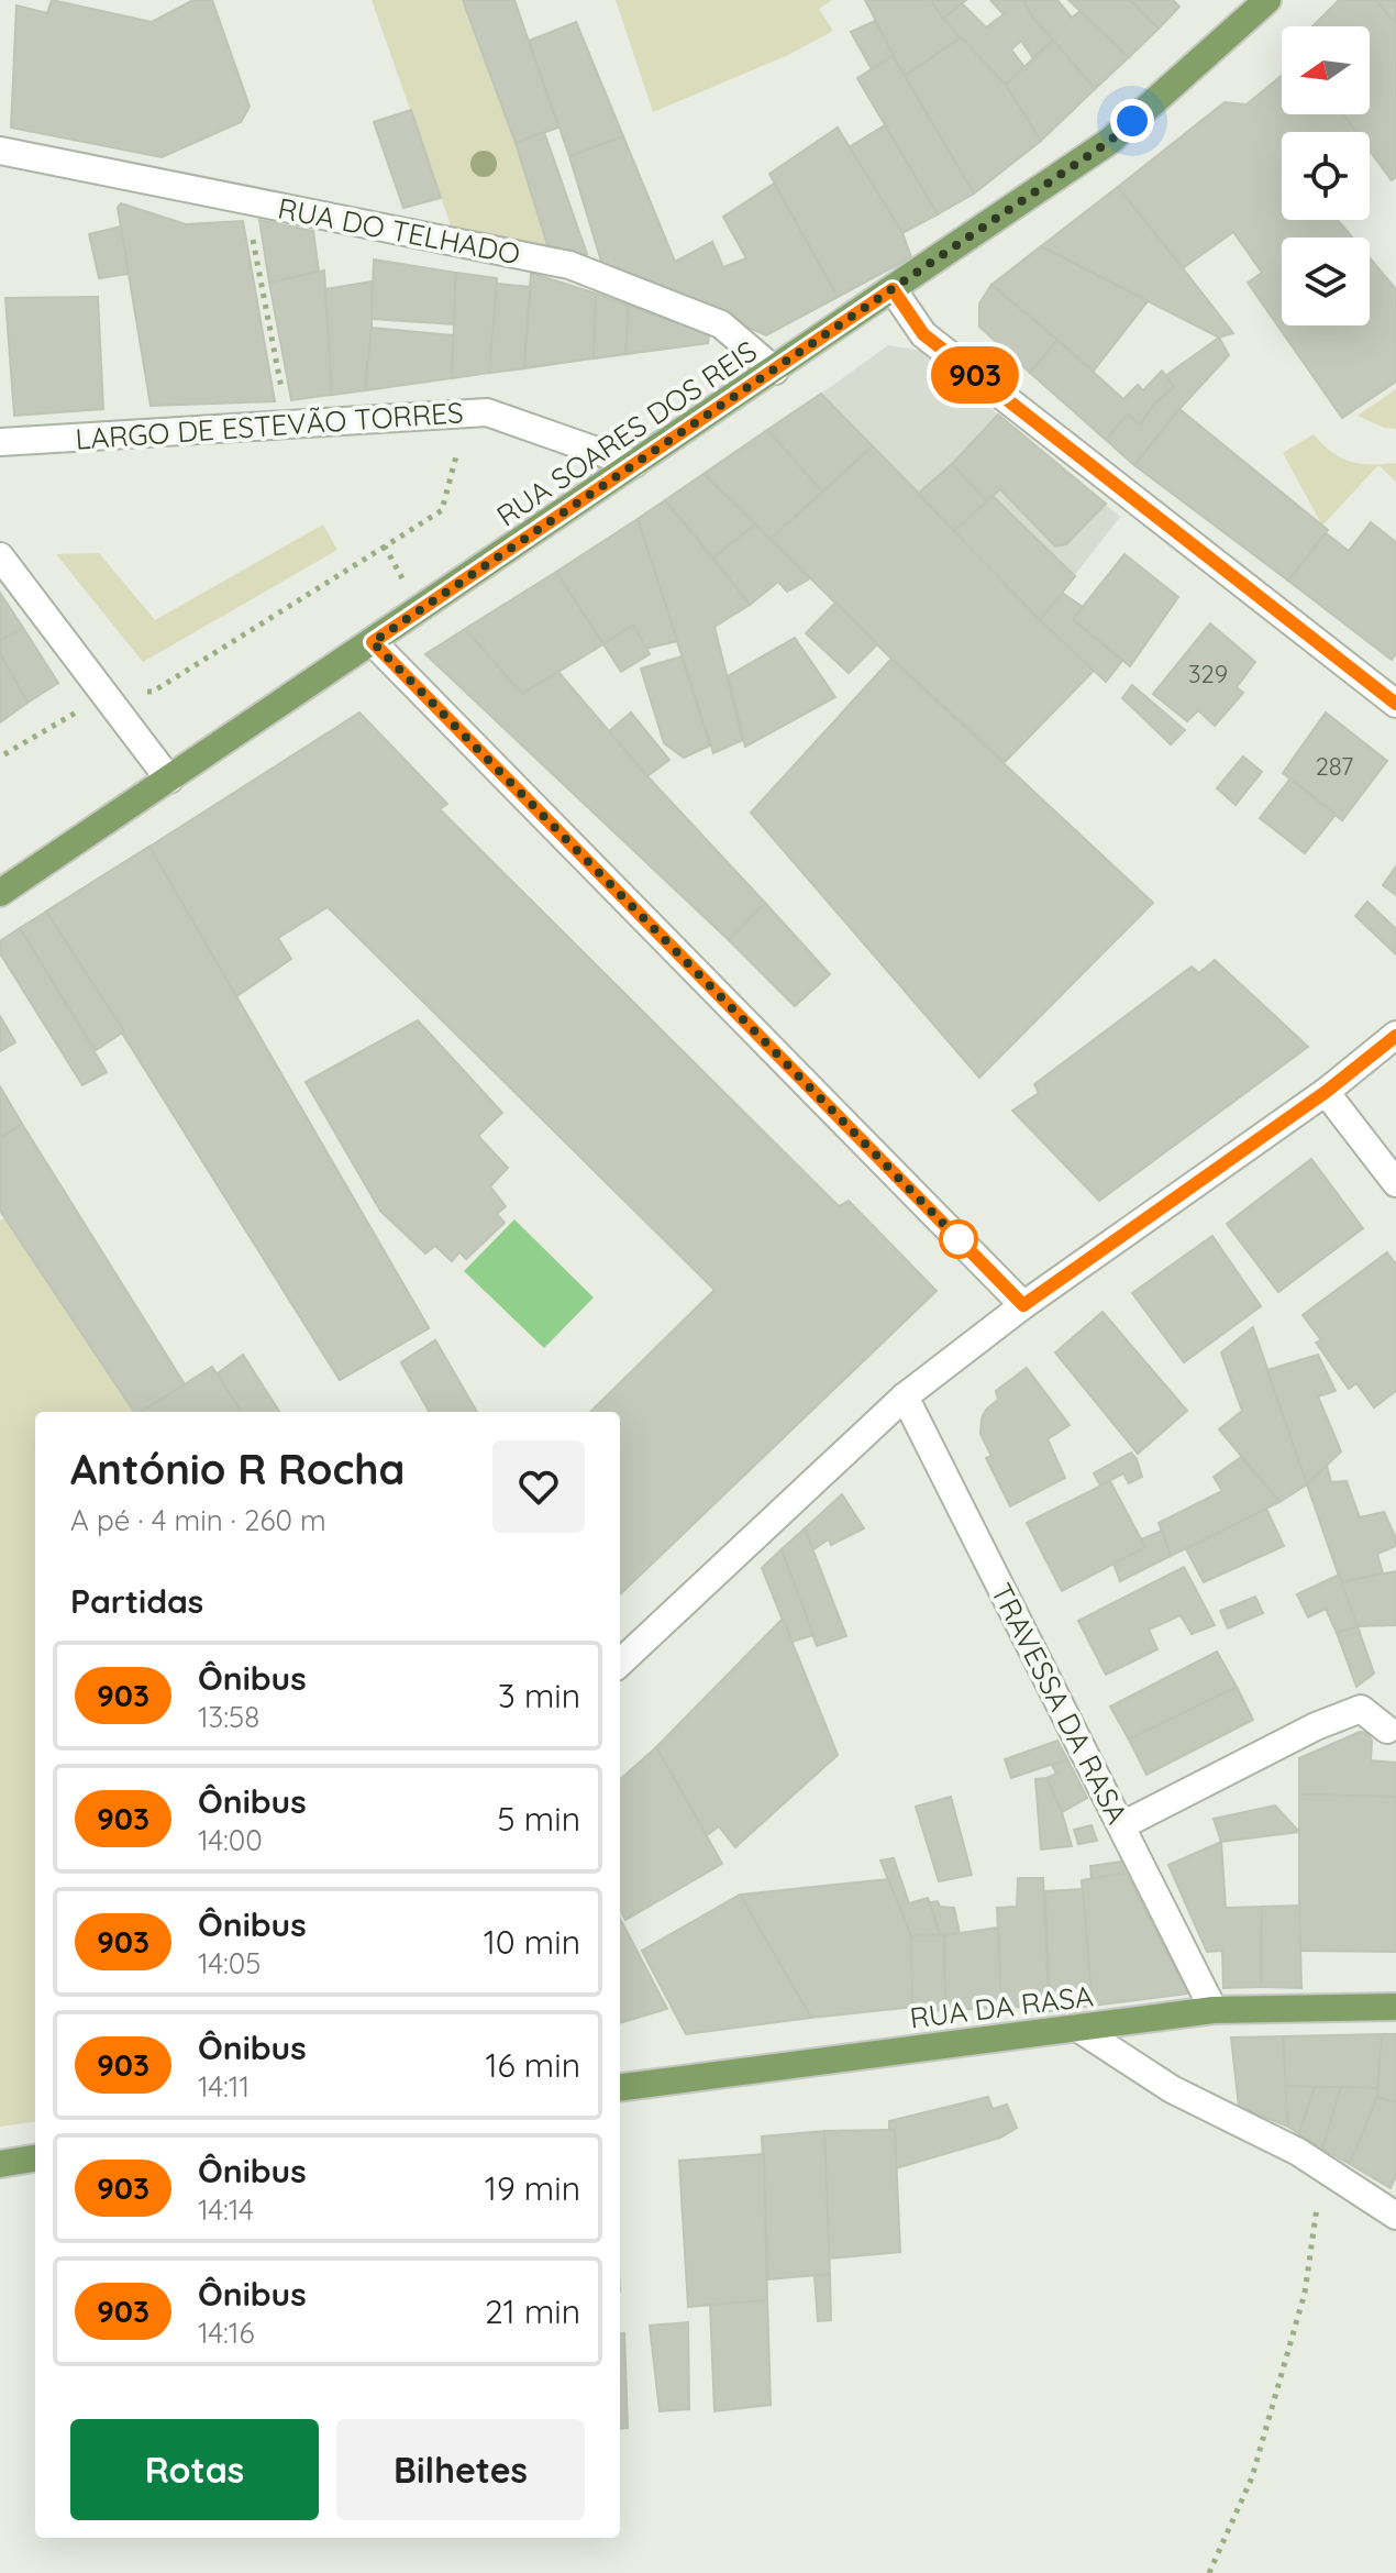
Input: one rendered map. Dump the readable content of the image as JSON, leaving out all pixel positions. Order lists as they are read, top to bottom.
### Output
{
  "streets": {
    "main road": ["RUA SOARES DOS REIS", "RUA DA RASA"],
    "street": ["RUA DO TELHADO", "LARGO DE ESTEVÃO TORRES", "TRAVESSA DA RASA"]
  },
  "crossings": [
    ["RUA DO TELHADO", "RUA SOARES DOS REIS"],
    ["LARGO DE ESTEVÃO TORRES", "RUA SOARES DOS REIS"],
    ["TRAVESSA DA RASA", "RUA DA RASA"]
  ],
  "lines": ["bus line 903"],
  "house_numbers": ["329", "287"],
  "north": "left",
  "page": {
    "on_map": "903",
    "heading": [
      ["António R Rocha", "A pé · 4 min · 260 m"],
      "Partidas"
    ],
    "list": [
      {
        "mark": "903",
        "name": "Ônibus",
        "note": "13:58",
        "value": "3 min"
      },
      {
        "mark": "903",
        "name": "Ônibus",
        "note": "14:00",
        "value": "5 min"
      },
      {
        "mark": "903",
        "name": "Ônibus",
        "note": "14:05",
        "value": "10 min"
      },
      {
        "mark": "903",
        "name": "Ônibus",
        "note": "14:11",
        "value": "16 min"
      },
      {
        "mark": "903",
        "name": "Ônibus",
        "note": "14:14",
        "value": "19 min"
      },
      {
        "mark": "903",
        "name": "Ônibus",
        "note": "14:16",
        "value": "21 min"
      }
    ],
    "buttons": ["Rotas", "Bilhetes"]
  }
}
